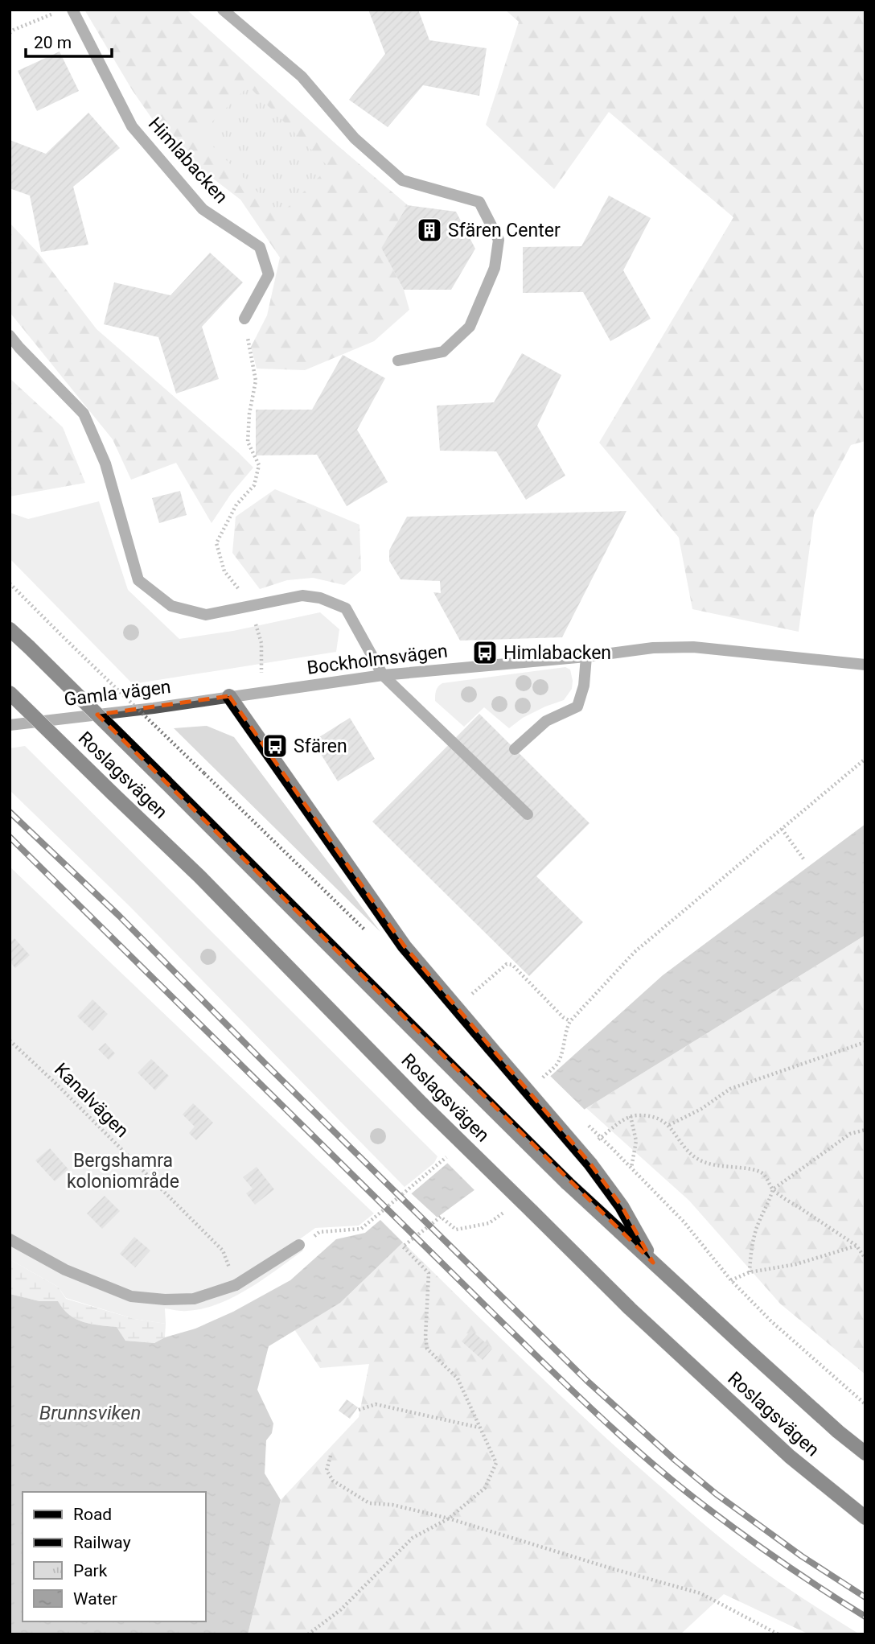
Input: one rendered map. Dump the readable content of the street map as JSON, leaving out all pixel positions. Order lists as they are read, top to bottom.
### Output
{
  "streets": {
    "main road": ["Roslagsvägen"],
    "street": ["Himlabacken", "Bockholmsvägen", "Gamla vägen"],
    "path": ["Kanalvägen"]
  },
  "crossings": [
    ["Bockholmsvägen", "Gamla vägen"]
  ],
  "water": ["Brunnsviken"],
  "parks": ["Bergshamra koloniområde"],
  "places": {
    "building": ["Sfären Center"],
    "bus stop": ["Himlabacken", "Sfären"]
  },
  "legend": [
    "Road",
    "Railway",
    "Park",
    "Water"
  ],
  "scale_bar": "20 m"
}
